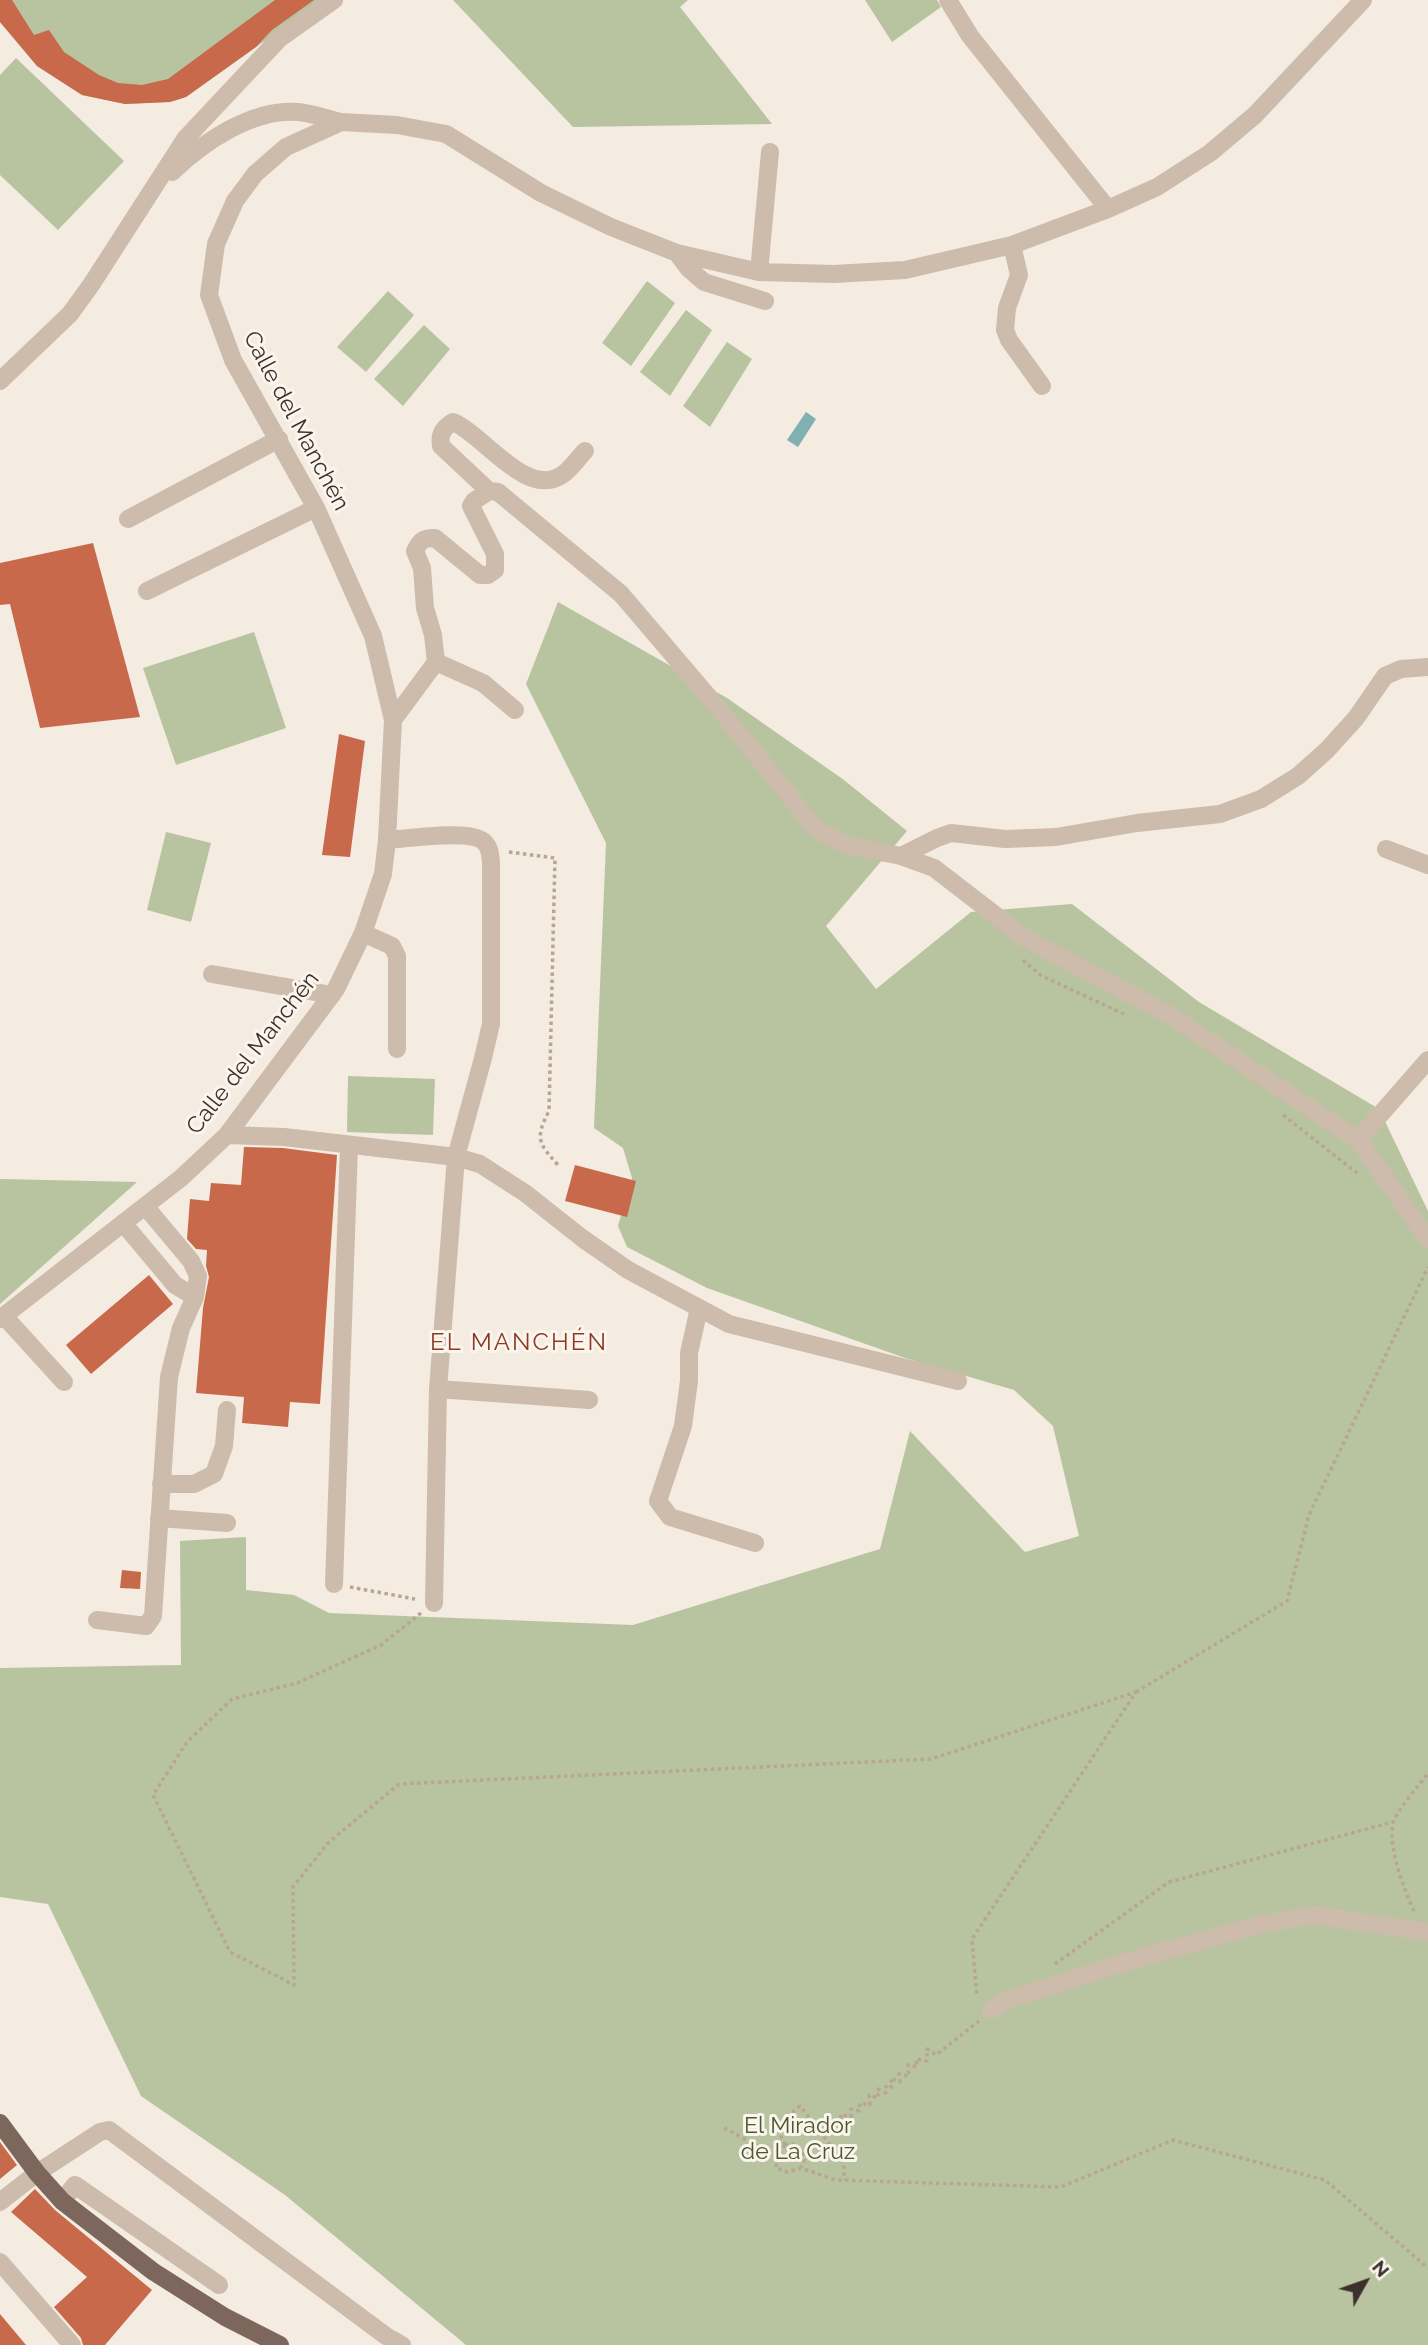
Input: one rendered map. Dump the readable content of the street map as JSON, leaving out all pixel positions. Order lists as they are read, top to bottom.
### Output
{
  "streets": {
    "street": ["Calle del Manchén"]
  },
  "districts": ["EL MANCHÉN"],
  "parks": ["El Mirador de La Cruz"],
  "north": "top right"
}
